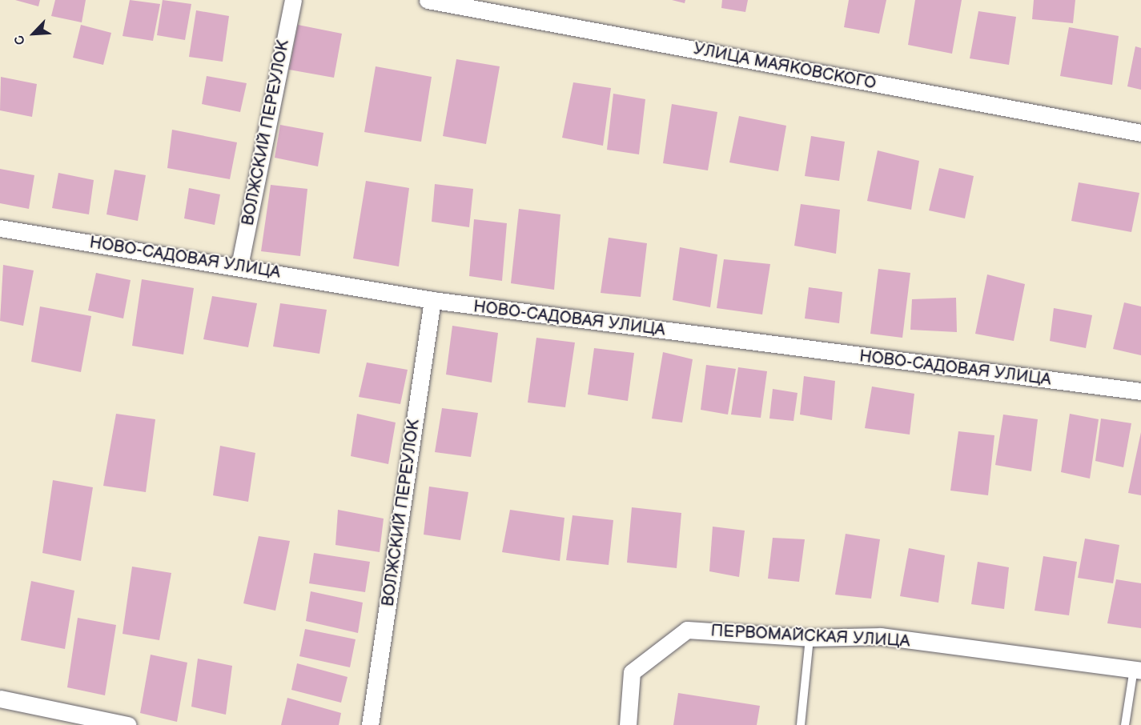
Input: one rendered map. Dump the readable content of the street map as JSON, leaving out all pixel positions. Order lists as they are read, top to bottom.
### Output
{
  "streets": {
    "street": [
      "УЛИЦА МАЯКОВСКОГО",
      "ВОЛЖСКИЙ ПЕРЕУЛОК",
      "НОВО-САДОВАЯ УЛИЦА",
      "ПЕРВОМАЙСКАЯ УЛИЦА"
    ]
  },
  "crossings": [
    ["ВОЛЖСКИЙ ПЕРЕУЛОК", "НОВО-САДОВАЯ УЛИЦА"]
  ],
  "north": "bottom left"
}
